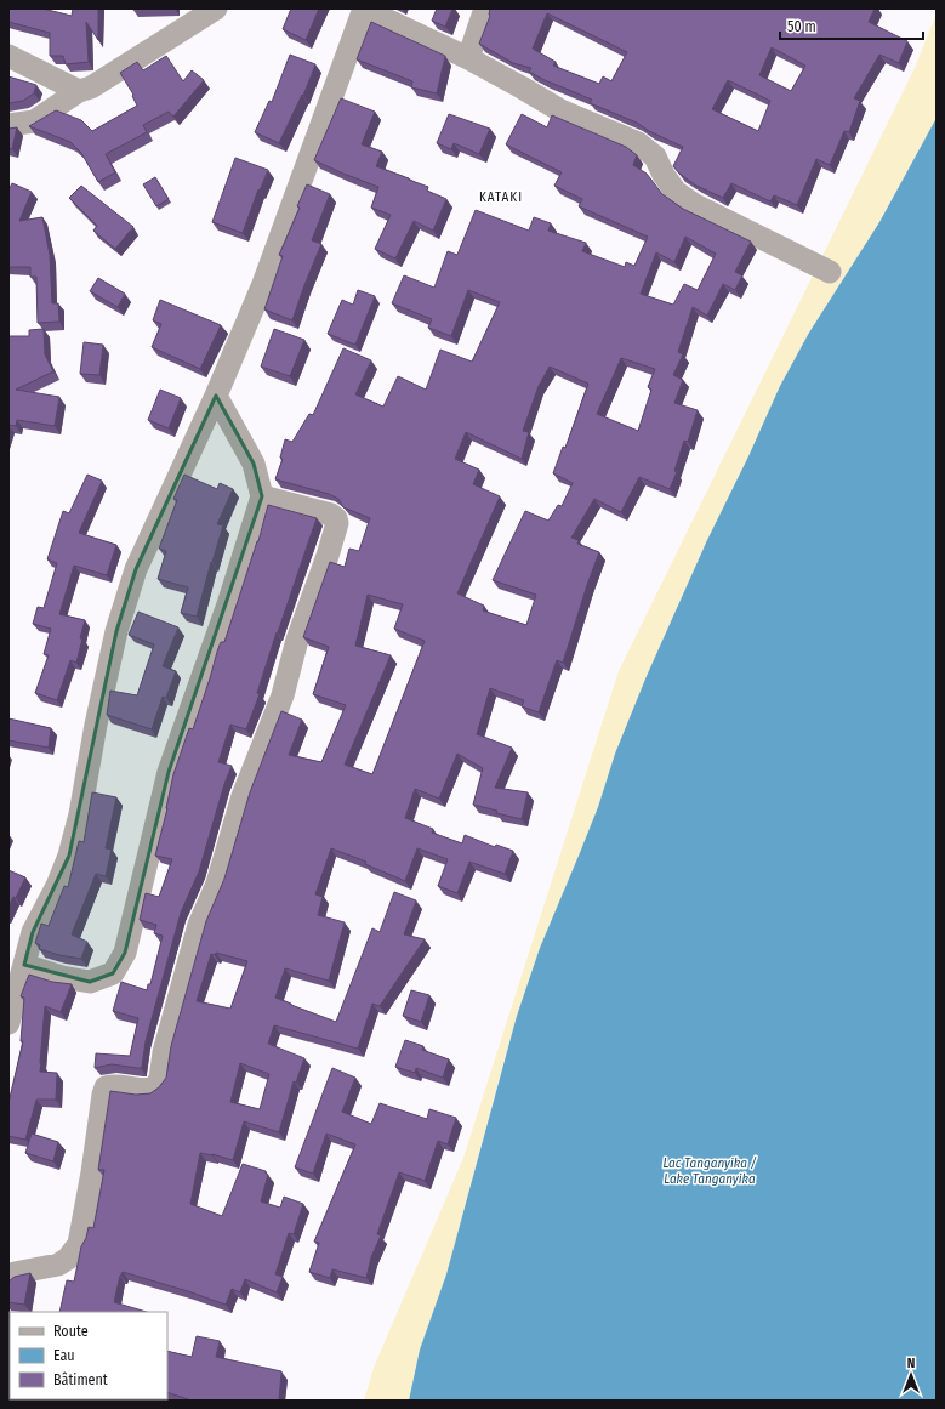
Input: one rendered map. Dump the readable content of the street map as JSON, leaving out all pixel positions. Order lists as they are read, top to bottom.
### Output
{
  "districts": ["KATAKI"],
  "water": ["Lac Tanganyika / Lake Tanganyika"],
  "legend": ["Route", "Eau", "Bâtiment"],
  "scale_bar": "50 m",
  "north": "top"
}
